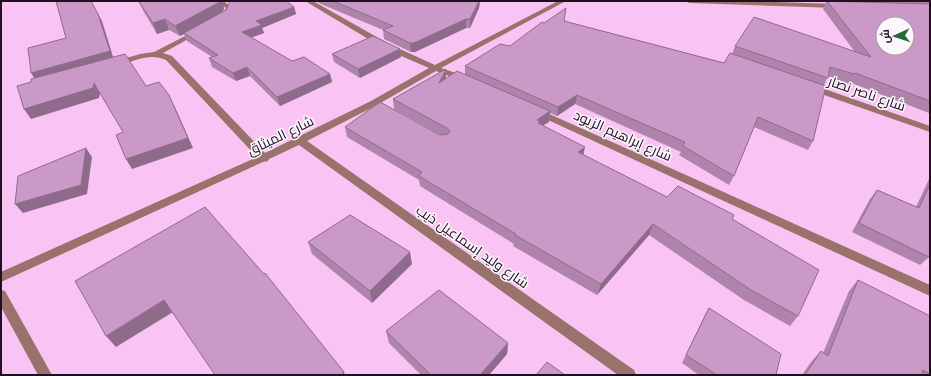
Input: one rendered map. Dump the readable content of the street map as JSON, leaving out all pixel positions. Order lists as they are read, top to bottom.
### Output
{
  "streets": {
    "street": [
      "شارع ناصر نصار",
      "شارع الميثاق",
      "شارع إبراهيم الزيود",
      "شارع وليد إسماعيل ذيب"
    ]
  },
  "crossings": [
    ["شارع الميثاق", "شارع وليد إسماعيل ذيب"]
  ],
  "north": "left"
}
